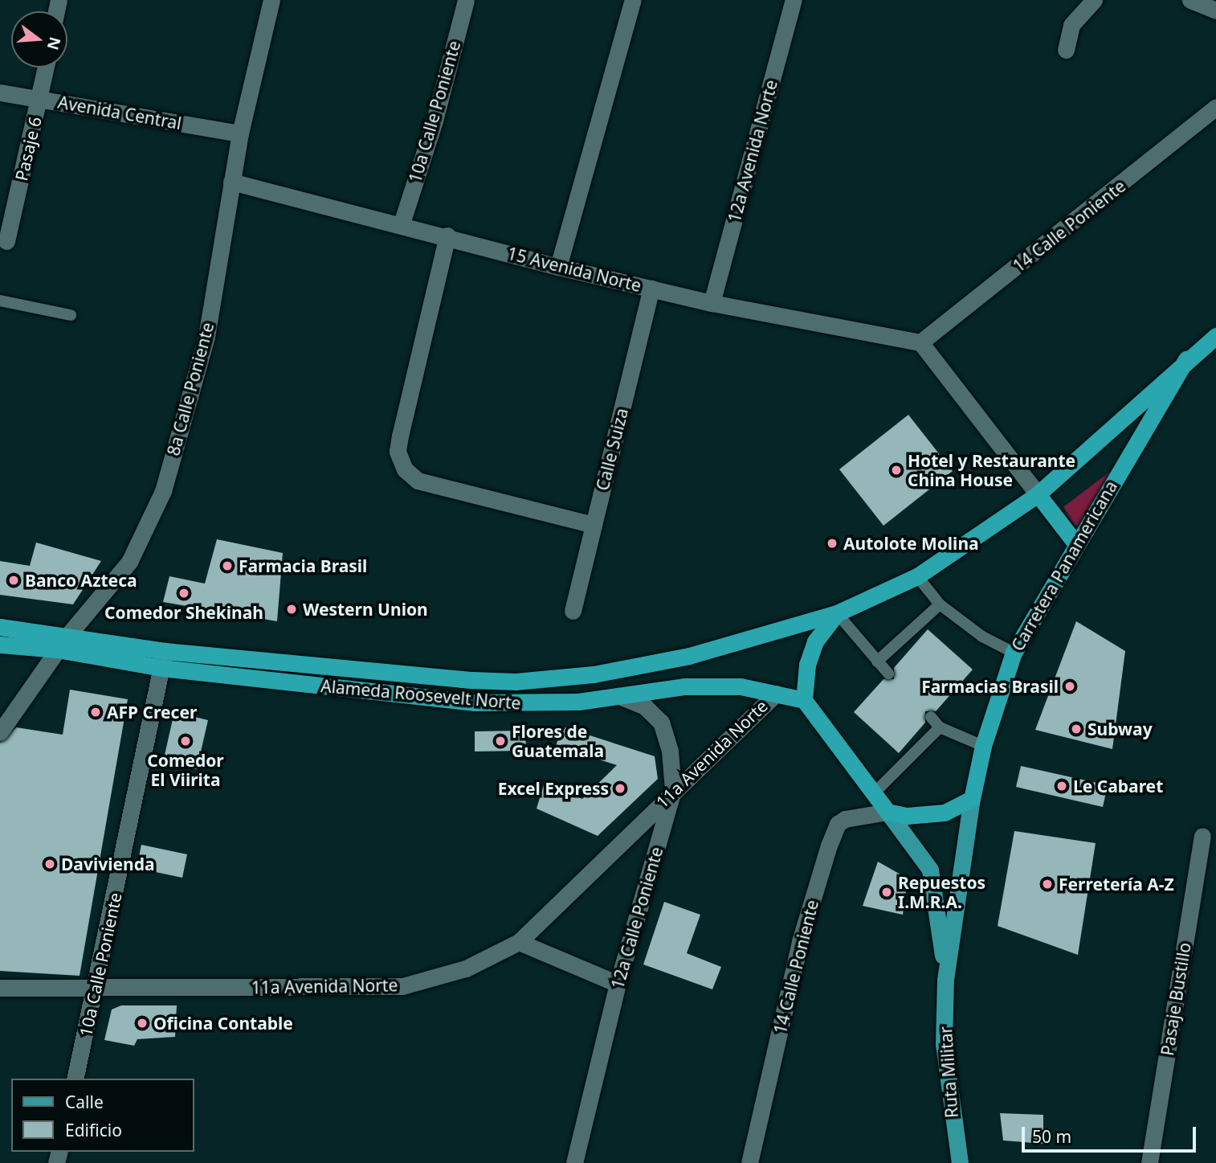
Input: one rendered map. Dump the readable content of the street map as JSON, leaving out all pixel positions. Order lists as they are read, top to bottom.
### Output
{
  "streets": {
    "highway": ["Carretera Panamericana", "Alameda Roosevelt Norte"],
    "main road": ["Ruta Militar"],
    "street": [
      "10a Calle Poniente",
      "Avenida Central",
      "Pasaje 6",
      "12a Avenida Norte",
      "14 Calle Poniente",
      "15 Avenida Norte",
      "8a Calle Poniente",
      "Calle Suiza",
      "11a Avenida Norte",
      "12a Calle Poniente",
      "Pasaje Bustillo"
    ]
  },
  "crossings": [
    ["10a Calle Poniente", "15 Avenida Norte"],
    ["10a Calle Poniente", "Alameda Roosevelt Norte"],
    ["10a Calle Poniente", "11a Avenida Norte"],
    ["Avenida Central", "Pasaje 6"],
    ["Avenida Central", "8a Calle Poniente"],
    ["12a Avenida Norte", "15 Avenida Norte"],
    ["14 Calle Poniente", "15 Avenida Norte"],
    ["14 Calle Poniente", "Ruta Militar"],
    ["15 Avenida Norte", "8a Calle Poniente"],
    ["15 Avenida Norte", "Calle Suiza"],
    ["8a Calle Poniente", "Alameda Roosevelt Norte"],
    ["Carretera Panamericana", "Alameda Roosevelt Norte"],
    ["Carretera Panamericana", "Ruta Militar"],
    ["Alameda Roosevelt Norte", "11a Avenida Norte"],
    ["Alameda Roosevelt Norte", "12a Calle Poniente"],
    ["11a Avenida Norte", "12a Calle Poniente"]
  ],
  "places": [
    "Hotel y Restaurante China House",
    "Autolote Molina",
    "Farmacia Brasil",
    "Banco Azteca",
    "Comedor Shekinah",
    "Western Union",
    "Farmacias Brasil",
    "AFP Crecer",
    "Subway",
    "Comedor El Viirita",
    "Flores de Guatemala",
    "Le Cabaret",
    "Excel Express",
    "Davivienda",
    "Ferretería A-Z",
    "Repuestos I.M.R.A.",
    "Oficina Contable"
  ],
  "legend": ["Calle", "Edificio"],
  "scale_bar": "50 m",
  "north": "right"
}
